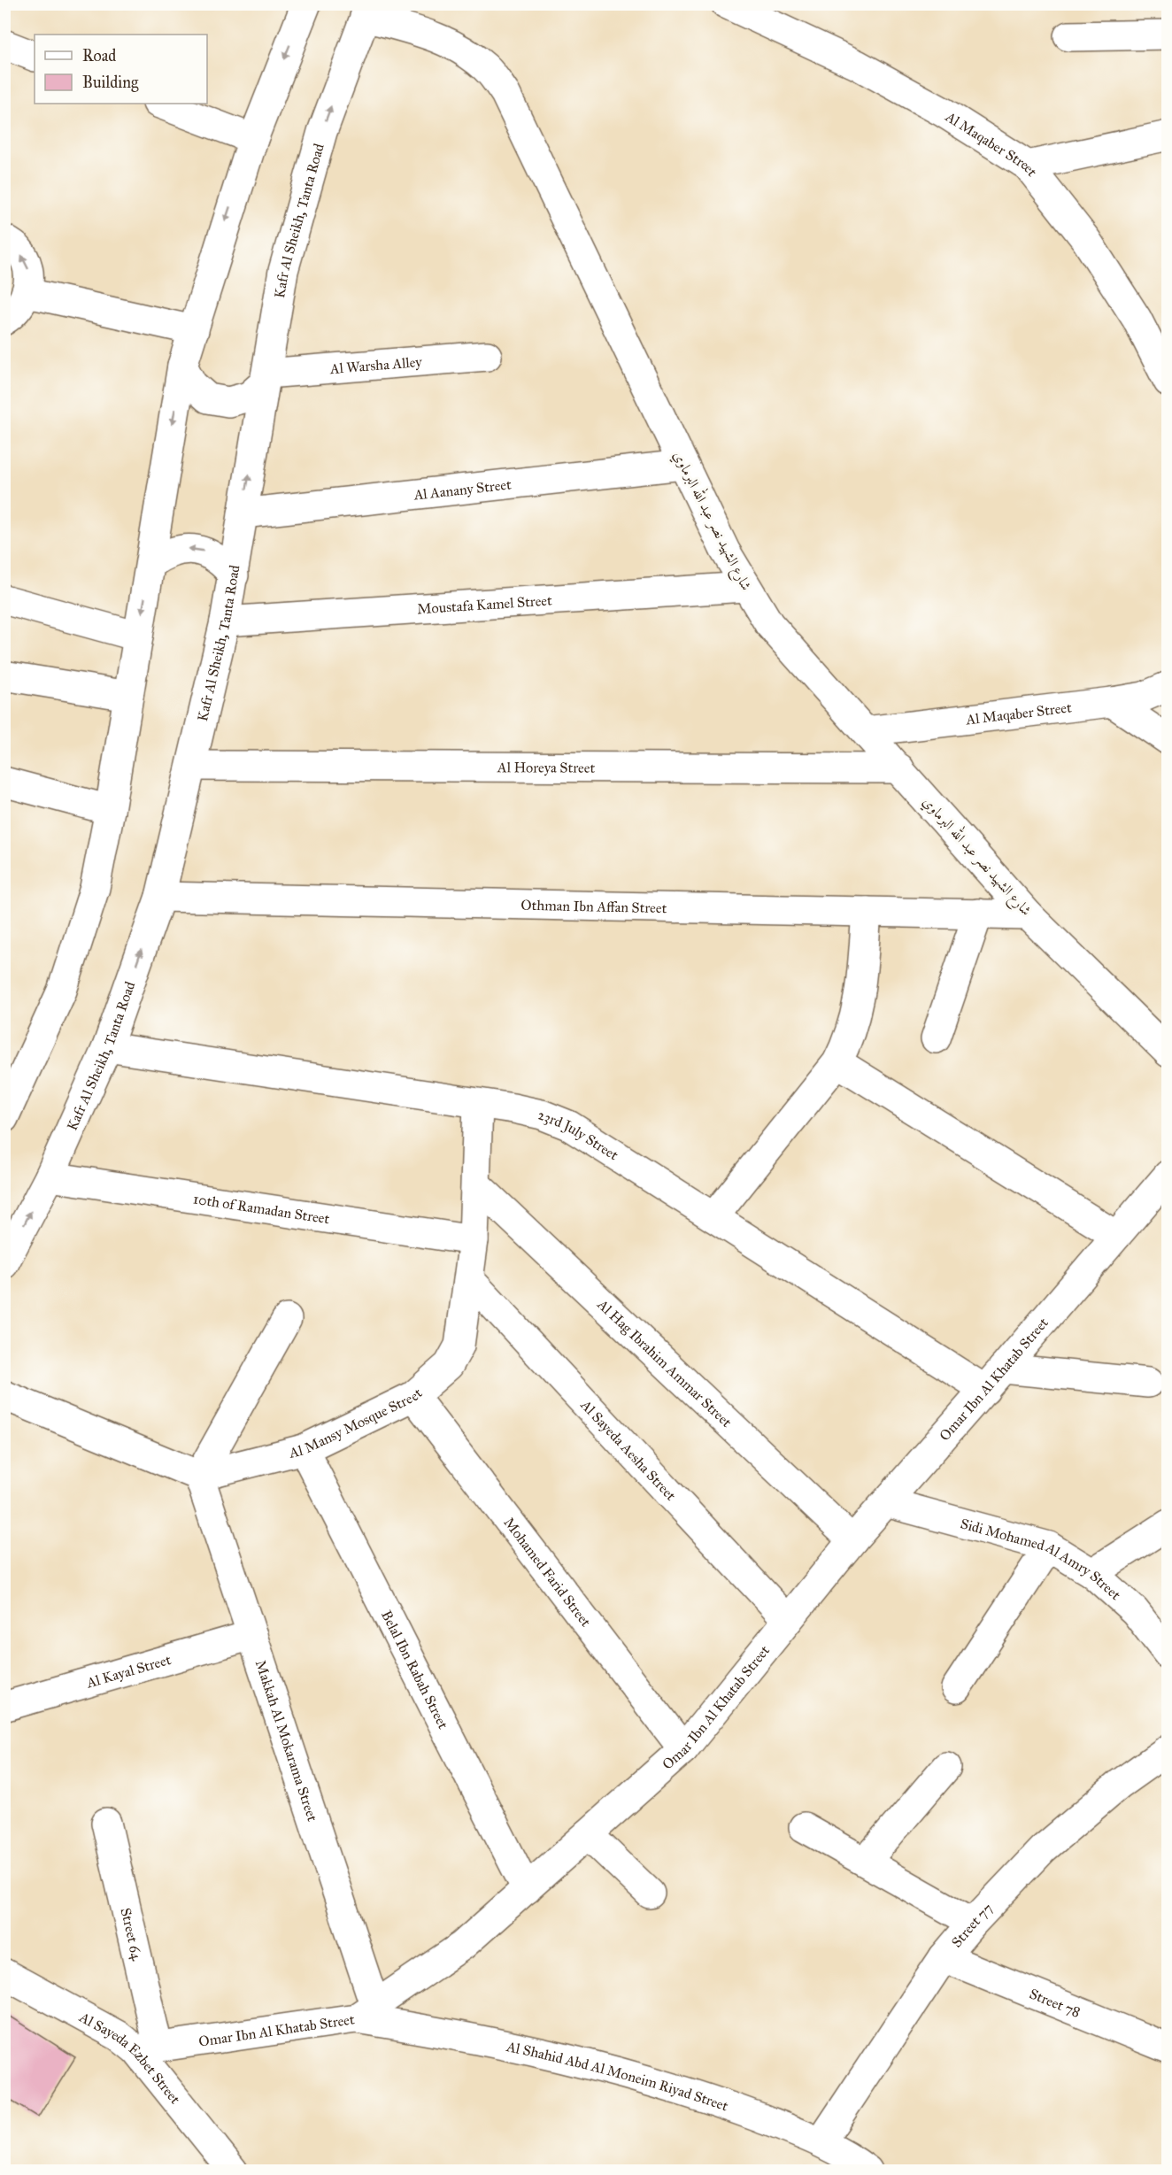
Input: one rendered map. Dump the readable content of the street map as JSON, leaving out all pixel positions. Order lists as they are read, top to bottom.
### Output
{
  "streets": {
    "street": [
      "Al Maqaber Street",
      "Kafr Al Sheikh, Tanta Road",
      "Al Warsha Alley",
      "Al Aanany Street",
      "شارع الشهيد نصر عبد الله البرماوي",
      "Moustafa Kamel Street",
      "Al Horeya Street",
      "Othman Ibn Affan Street",
      "23rd July Street",
      "10th of Ramadan Street",
      "Al Hag Ibrahim Ammar Street",
      "Omar Ibn Al Khatab Street",
      "Al Mansy Mosque Street",
      "Al Sayeda Aesha Street",
      "Sidi Mohamed Al Amry Street",
      "Mohamed Farid Street",
      "Belal Ibn Rabah Street",
      "Al Kayal Street",
      "Makkah Al Mokarama Street",
      "Street 77",
      "Street 64",
      "Street 78",
      "Al Sayeda Ezbet Street",
      "Al Shahid Abd Al Moneim Riyad Street"
    ]
  },
  "crossings": [
    ["Al Maqaber Street", "شارع الشهيد نصر عبد الله البرماوي"],
    ["Kafr Al Sheikh, Tanta Road", "Al Warsha Alley"],
    ["Kafr Al Sheikh, Tanta Road", "Al Aanany Street"],
    ["Kafr Al Sheikh, Tanta Road", "شارع الشهيد نصر عبد الله البرماوي"],
    ["Kafr Al Sheikh, Tanta Road", "Moustafa Kamel Street"],
    ["Kafr Al Sheikh, Tanta Road", "Al Horeya Street"],
    ["Kafr Al Sheikh, Tanta Road", "Othman Ibn Affan Street"],
    ["Kafr Al Sheikh, Tanta Road", "23rd July Street"],
    ["Kafr Al Sheikh, Tanta Road", "10th of Ramadan Street"],
    ["Al Aanany Street", "شارع الشهيد نصر عبد الله البرماوي"],
    ["شارع الشهيد نصر عبد الله البرماوي", "Moustafa Kamel Street"],
    ["شارع الشهيد نصر عبد الله البرماوي", "Al Horeya Street"],
    ["شارع الشهيد نصر عبد الله البرماوي", "Othman Ibn Affan Street"],
    ["23rd July Street", "Omar Ibn Al Khatab Street"],
    ["23rd July Street", "Al Mansy Mosque Street"],
    ["10th of Ramadan Street", "Al Mansy Mosque Street"],
    ["Al Hag Ibrahim Ammar Street", "Omar Ibn Al Khatab Street"],
    ["Al Hag Ibrahim Ammar Street", "Al Mansy Mosque Street"],
    ["Omar Ibn Al Khatab Street", "Al Sayeda Aesha Street"],
    ["Omar Ibn Al Khatab Street", "Sidi Mohamed Al Amry Street"],
    ["Omar Ibn Al Khatab Street", "Mohamed Farid Street"],
    ["Omar Ibn Al Khatab Street", "Belal Ibn Rabah Street"],
    ["Omar Ibn Al Khatab Street", "Makkah Al Mokarama Street"],
    ["Omar Ibn Al Khatab Street", "Street 64"],
    ["Omar Ibn Al Khatab Street", "Al Sayeda Ezbet Street"],
    ["Omar Ibn Al Khatab Street", "Al Shahid Abd Al Moneim Riyad Street"],
    ["Al Mansy Mosque Street", "Al Sayeda Aesha Street"],
    ["Al Mansy Mosque Street", "Mohamed Farid Street"],
    ["Al Mansy Mosque Street", "Belal Ibn Rabah Street"],
    ["Al Mansy Mosque Street", "Makkah Al Mokarama Street"],
    ["Al Kayal Street", "Makkah Al Mokarama Street"],
    ["Makkah Al Mokarama Street", "Al Shahid Abd Al Moneim Riyad Street"],
    ["Street 77", "Street 78"],
    ["Street 77", "Al Shahid Abd Al Moneim Riyad Street"],
    ["Street 64", "Al Sayeda Ezbet Street"]
  ],
  "legend": ["Road", "Building"]
}
